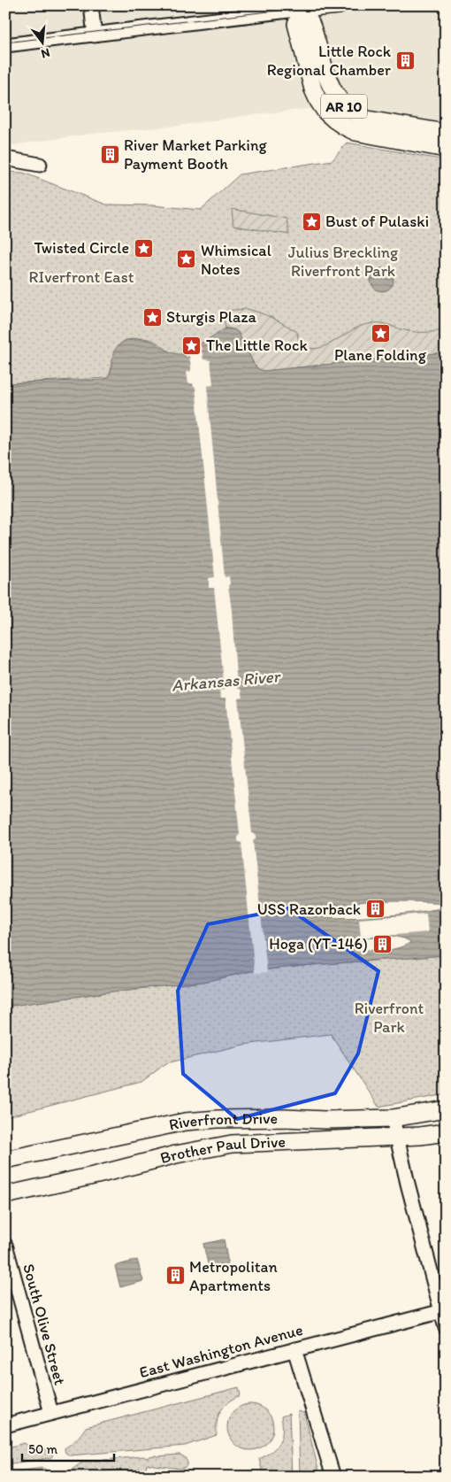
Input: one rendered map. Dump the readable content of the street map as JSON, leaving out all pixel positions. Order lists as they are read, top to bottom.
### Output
{
  "streets": {
    "main road": ["AR 10", "Riverfront Drive", "Brother Paul Drive"],
    "street": ["South Olive Street", "East Washington Avenue"]
  },
  "crossings": [
    ["South Olive Street", "East Washington Avenue"]
  ],
  "water": ["Arkansas River"],
  "parks": ["Julius Breckling Riverfront Park", "RIverfront East", "Riverfront Park"],
  "places": {
    "building": [
      "Little Rock Regional Chamber",
      "River Market Parking Payment Booth",
      "USS Razorback",
      "Hoga (YT-146)",
      "Metropolitan Apartments"
    ],
    "place": [
      "Bust of Pulaski",
      "Twisted Circle",
      "Whimsical Notes",
      "Sturgis Plaza",
      "Plane Folding",
      "The Little Rock"
    ]
  },
  "scale_bar": "50 m",
  "north": "bottom"
}
